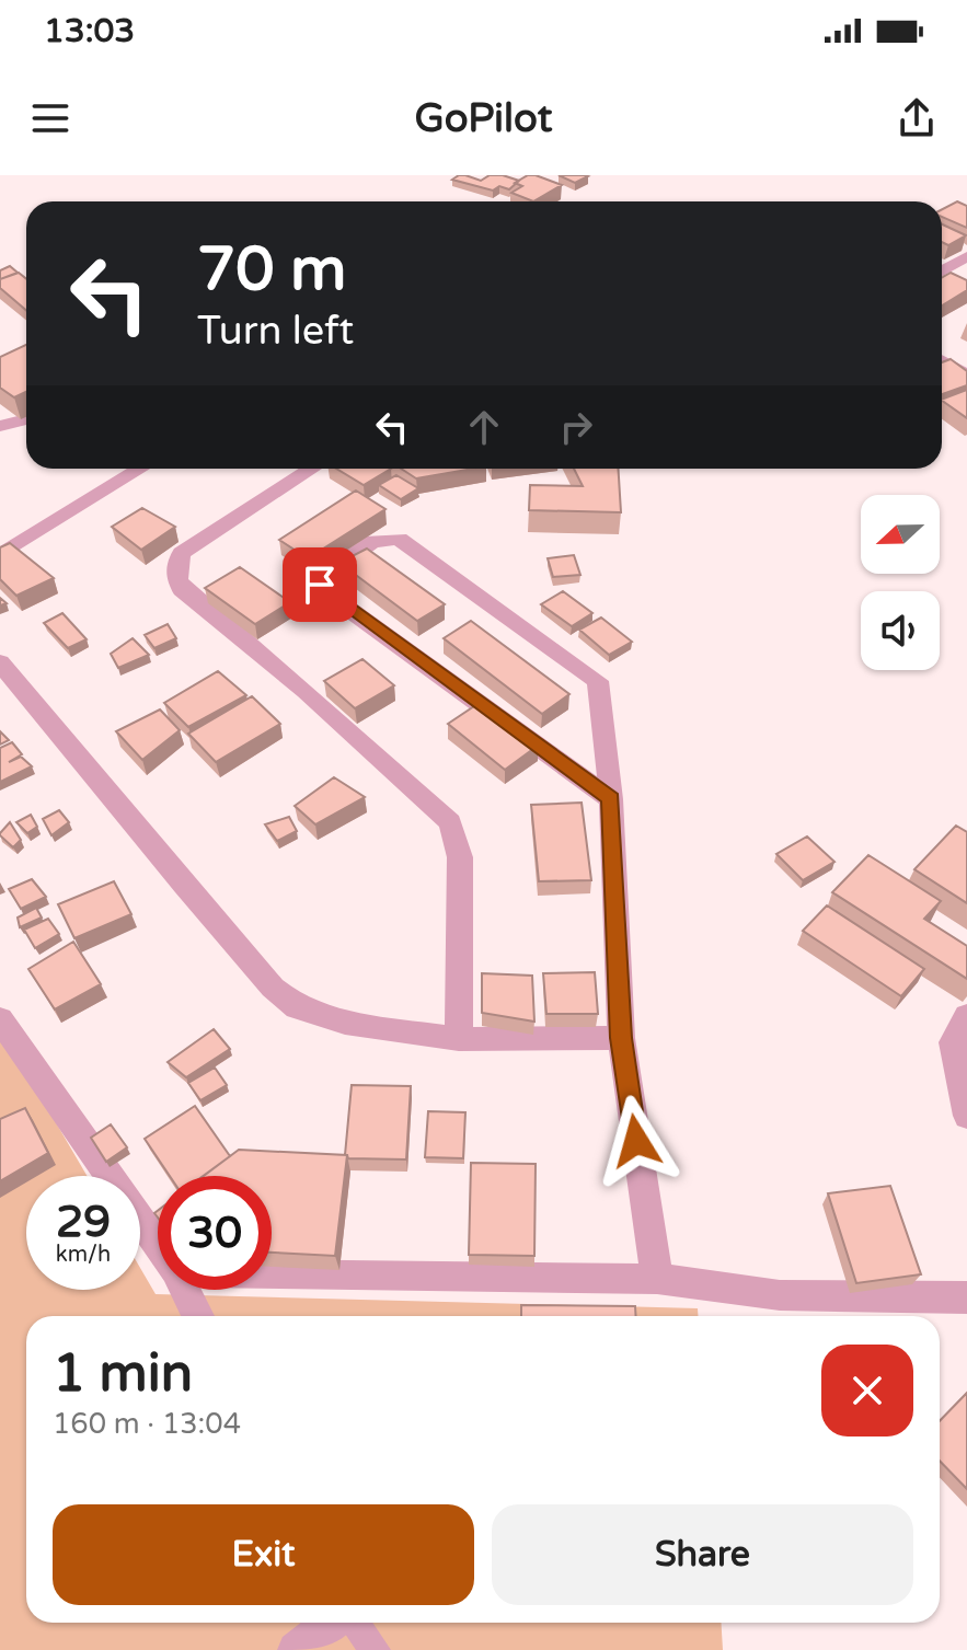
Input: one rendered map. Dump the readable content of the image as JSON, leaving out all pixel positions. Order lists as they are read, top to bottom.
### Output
{
  "north": "left",
  "page": {
    "status": "13:03",
    "header": "GoPilot",
    "turn": ["70 m", "Turn left"],
    "speed": "29 km/h",
    "limit": "30",
    "heading": ["1 min", "160 m · 13:04"],
    "buttons": ["Exit", "Share"]
  }
}
